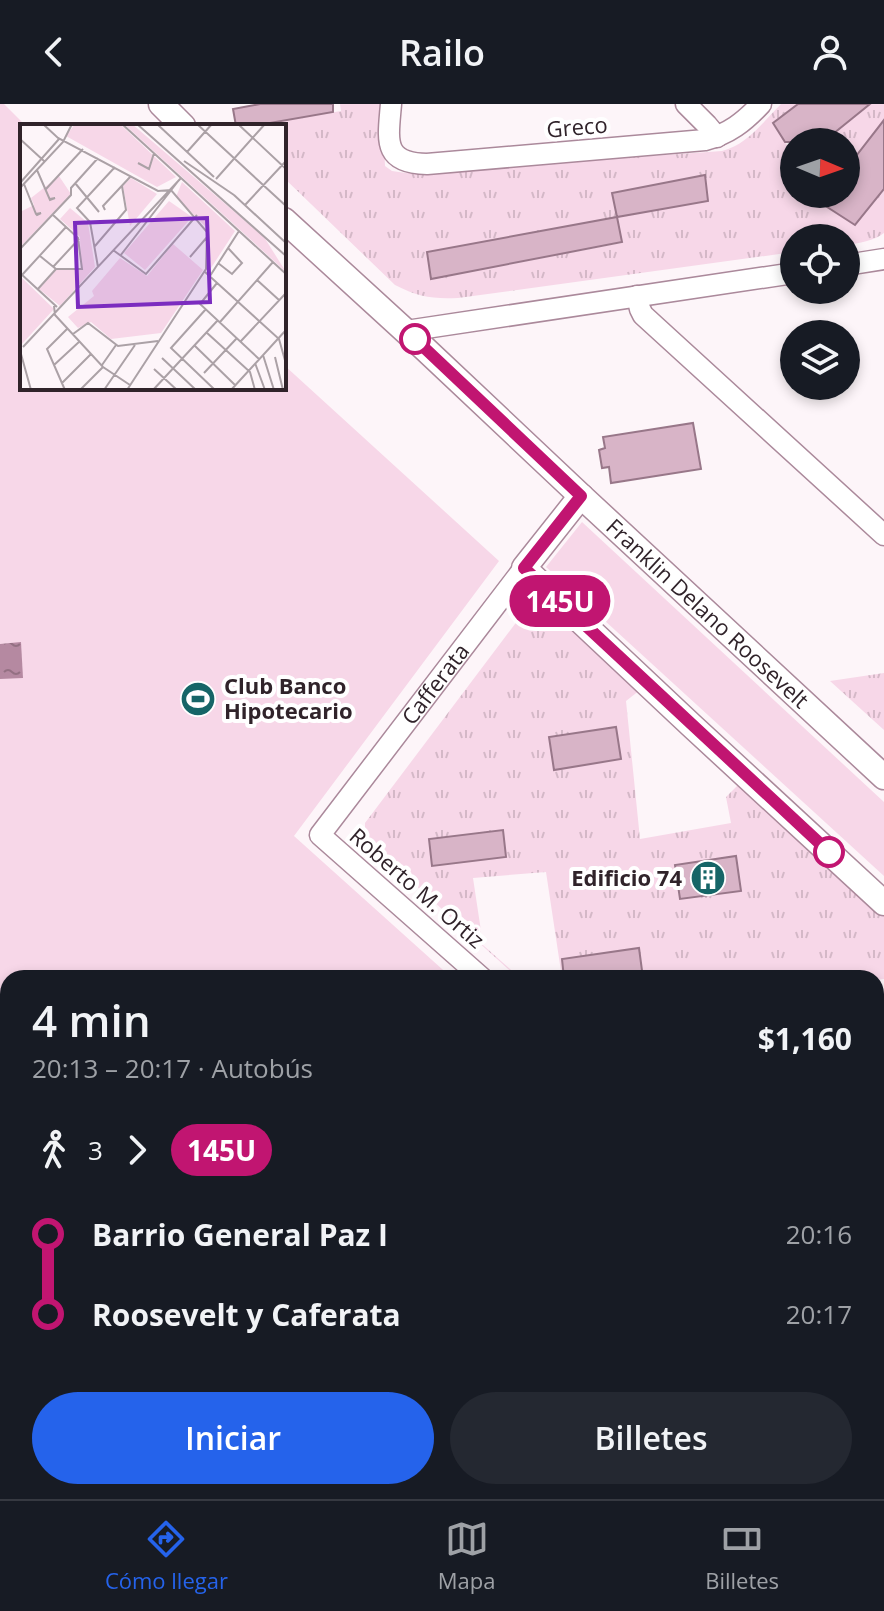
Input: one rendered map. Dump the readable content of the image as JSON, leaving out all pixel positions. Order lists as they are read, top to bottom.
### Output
{
  "streets": {
    "street": [
      "Greco",
      "Franklin Delano Roosevelt",
      "Cafferata",
      "Roberto M. Ortiz"
    ]
  },
  "crossings": [
    ["Franklin Delano Roosevelt", "Cafferata"],
    ["Cafferata", "Roberto M. Ortiz"]
  ],
  "places": {
    "sports": ["Club Banco Hipotecario"],
    "building": ["Edificio 74"]
  },
  "lines": ["bus line 145U"],
  "north": "right",
  "page": {
    "header": "Railo",
    "on_map": "145U",
    "heading": ["4 min", "20:13 – 20:17 · Autobús", "$1,160"],
    "legs": ["3", "145U"],
    "list": [
      {
        "name": "Barrio General Paz I",
        "value": "20:16"
      },
      {
        "name": "Roosevelt y Caferata",
        "value": "20:17"
      }
    ],
    "buttons": ["Iniciar", "Billetes"],
    "tabs": ["Cómo llegar", "Mapa", "Billetes"]
  }
}
